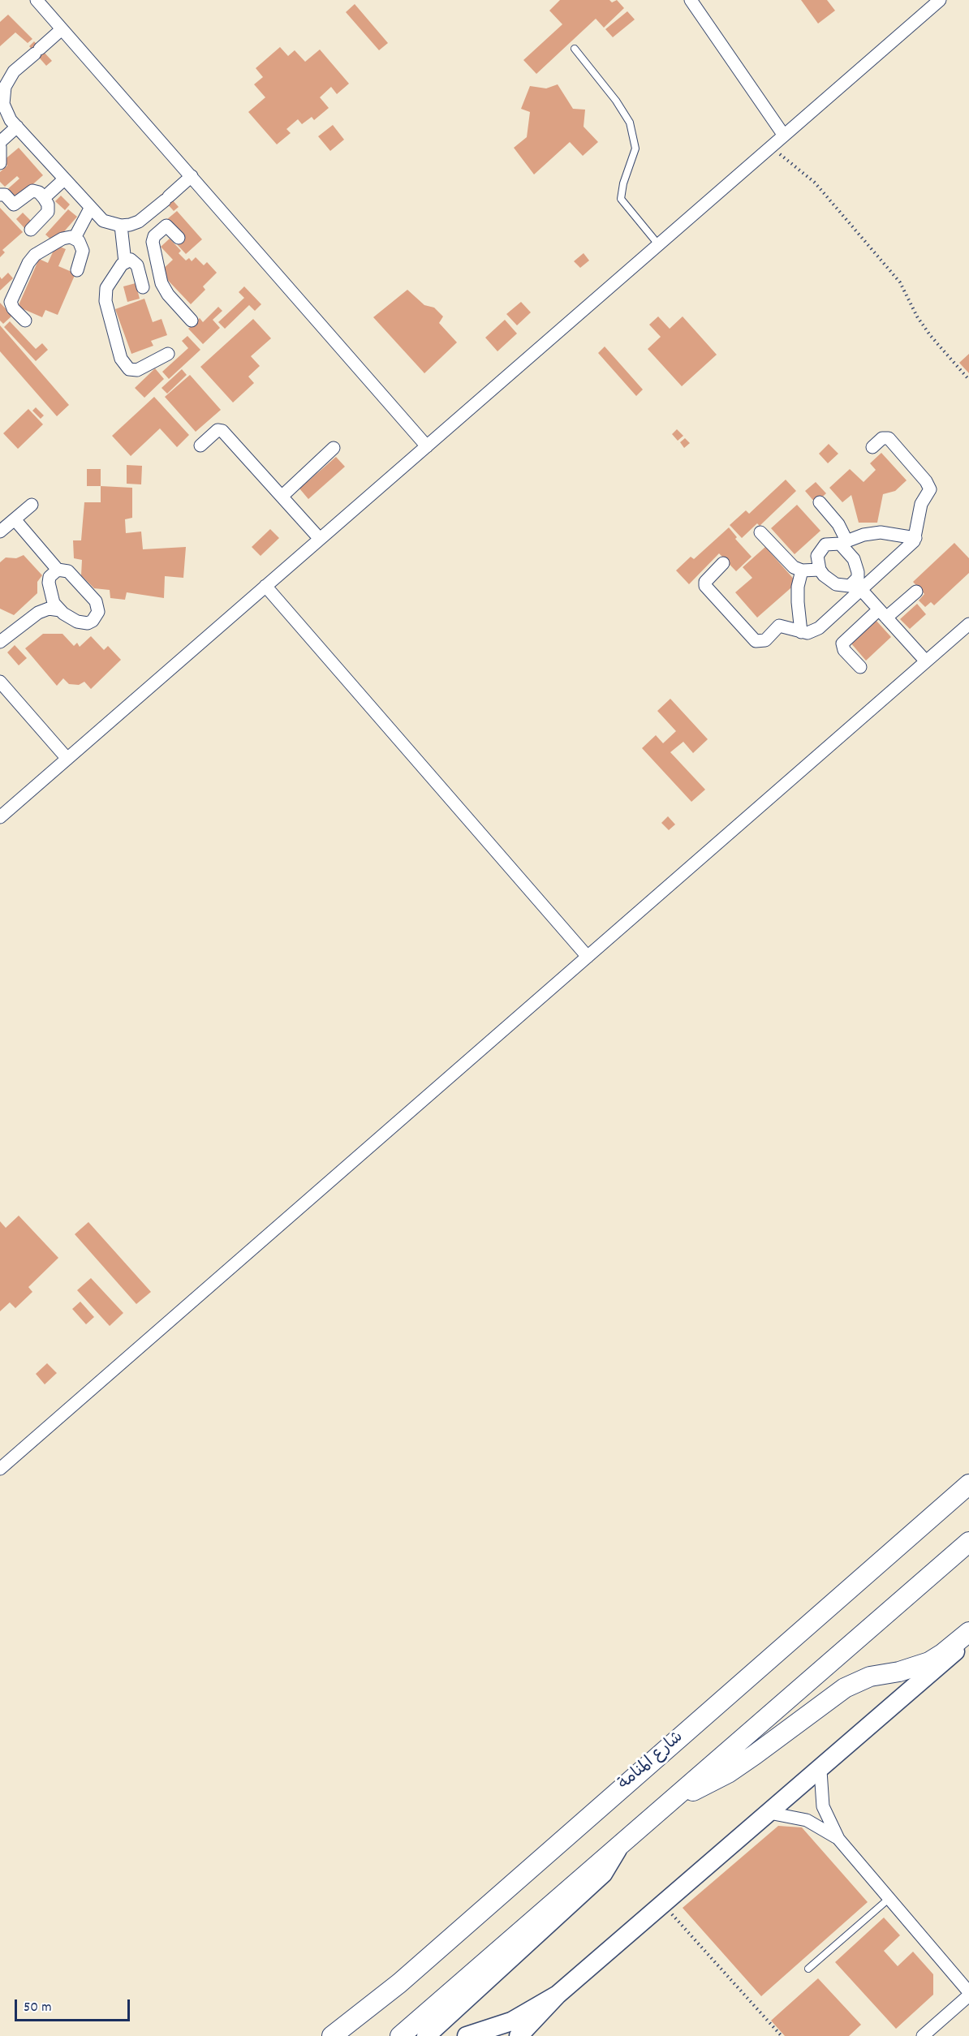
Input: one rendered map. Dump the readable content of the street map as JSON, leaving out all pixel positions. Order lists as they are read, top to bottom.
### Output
{
  "streets": {
    "main road": ["شارع المنامة"]
  },
  "scale_bar": "50 m"
}
